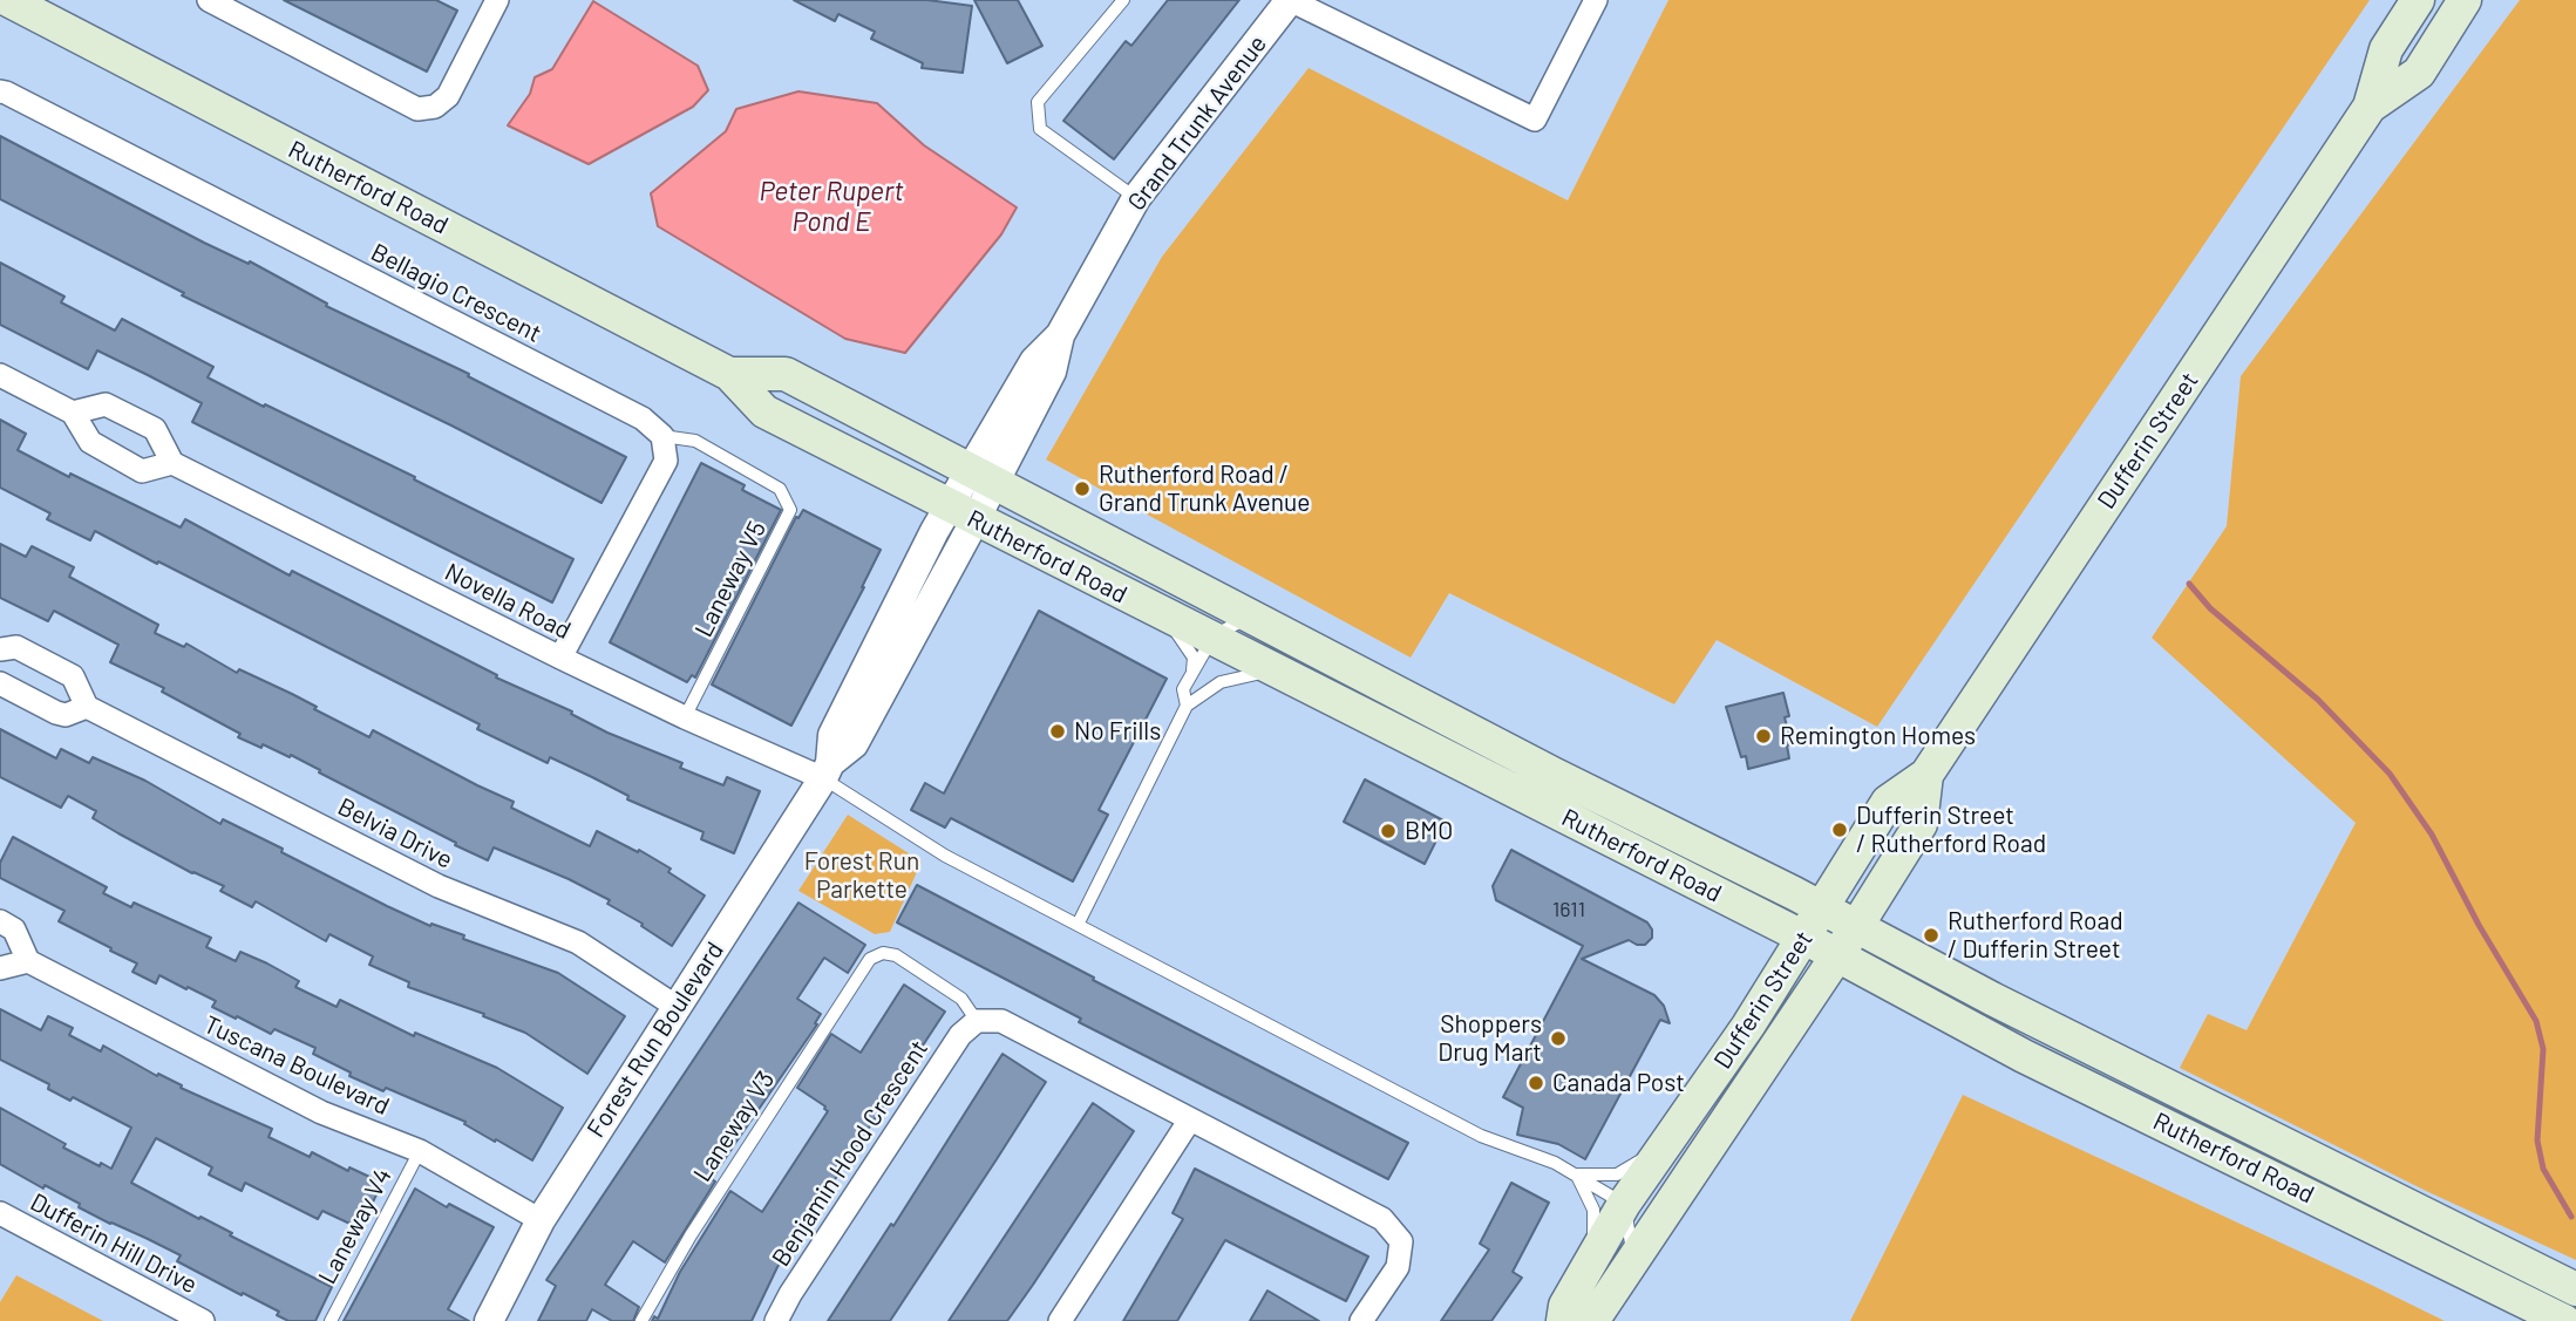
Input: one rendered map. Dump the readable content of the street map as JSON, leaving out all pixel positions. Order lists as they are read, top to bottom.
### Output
{
  "streets": {
    "main road": ["Rutherford Road", "Dufferin Street"],
    "street": [
      "Grand Trunk Avenue",
      "Bellagio Crescent",
      "Novella Road",
      "Belvia Drive",
      "Forest Run Boulevard",
      "Tuscana Boulevard",
      "Benjamin Hood Crescent",
      "Dufferin Hill Drive"
    ],
    "lane": ["Laneway V5", "Laneway V3", "Laneway V4"]
  },
  "crossings": [
    ["Grand Trunk Avenue", "Rutherford Road"],
    ["Grand Trunk Avenue", "Forest Run Boulevard"],
    ["Rutherford Road", "Dufferin Street"],
    ["Rutherford Road", "Forest Run Boulevard"],
    ["Bellagio Crescent", "Laneway V5"],
    ["Laneway V5", "Novella Road"],
    ["Novella Road", "Forest Run Boulevard"],
    ["Belvia Drive", "Forest Run Boulevard"],
    ["Forest Run Boulevard", "Tuscana Boulevard"],
    ["Tuscana Boulevard", "Laneway V4"],
    ["Laneway V3", "Benjamin Hood Crescent"]
  ],
  "water": ["Peter Rupert Pond E"],
  "parks": ["Forest Run Parkette"],
  "places": [
    "Rutherford Road / Grand Trunk Avenue",
    "No Frills",
    "Remington Homes",
    "Dufferin Street / Rutherford Road",
    "BMO",
    "Rutherford Road / Dufferin Street",
    "Shoppers Drug Mart",
    "Canada Post"
  ],
  "house_numbers": ["1611"]
}
